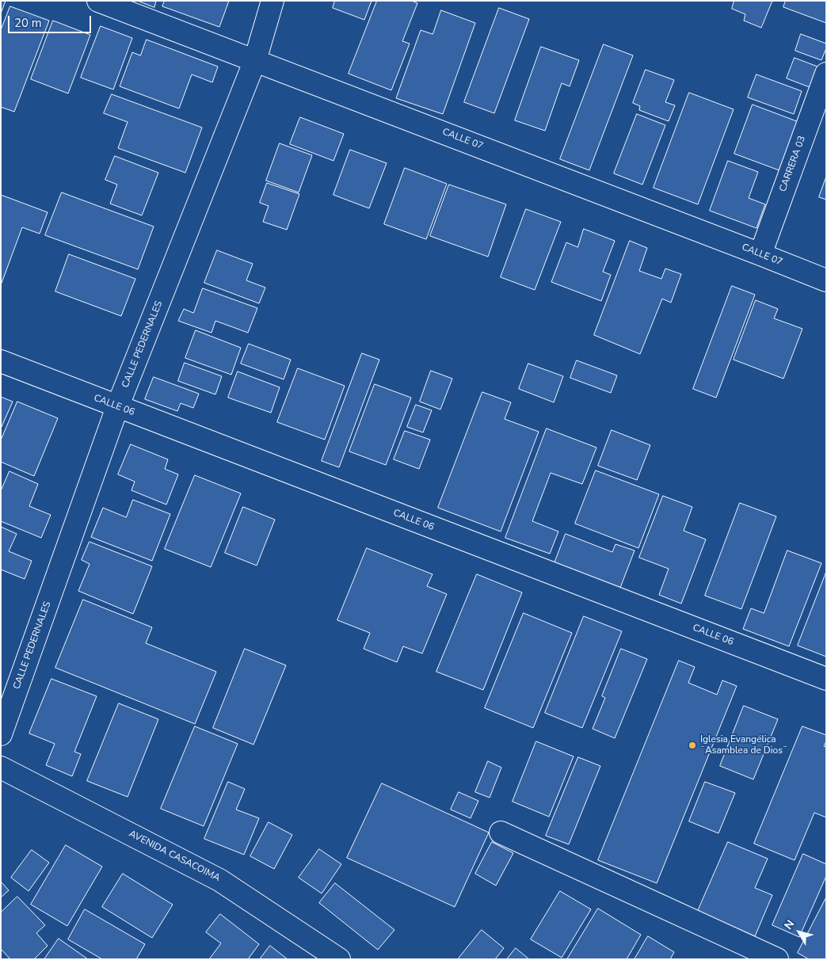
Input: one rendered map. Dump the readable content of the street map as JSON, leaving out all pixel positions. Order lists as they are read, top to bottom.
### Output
{
  "streets": {
    "street": [
      "CALLE 07",
      "CARRERA 03",
      "CALLE PEDERNALES",
      "CALLE 06",
      "AVENIDA CASACOIMA"
    ]
  },
  "crossings": [
    ["CALLE 07", "CARRERA 03"],
    ["CALLE 07", "CALLE PEDERNALES"],
    ["CALLE PEDERNALES", "CALLE 06"]
  ],
  "places": ["Iglesia Evangélica ¨Asamblea de Dios¨"],
  "scale_bar": "20 m",
  "north": "top left"
}
